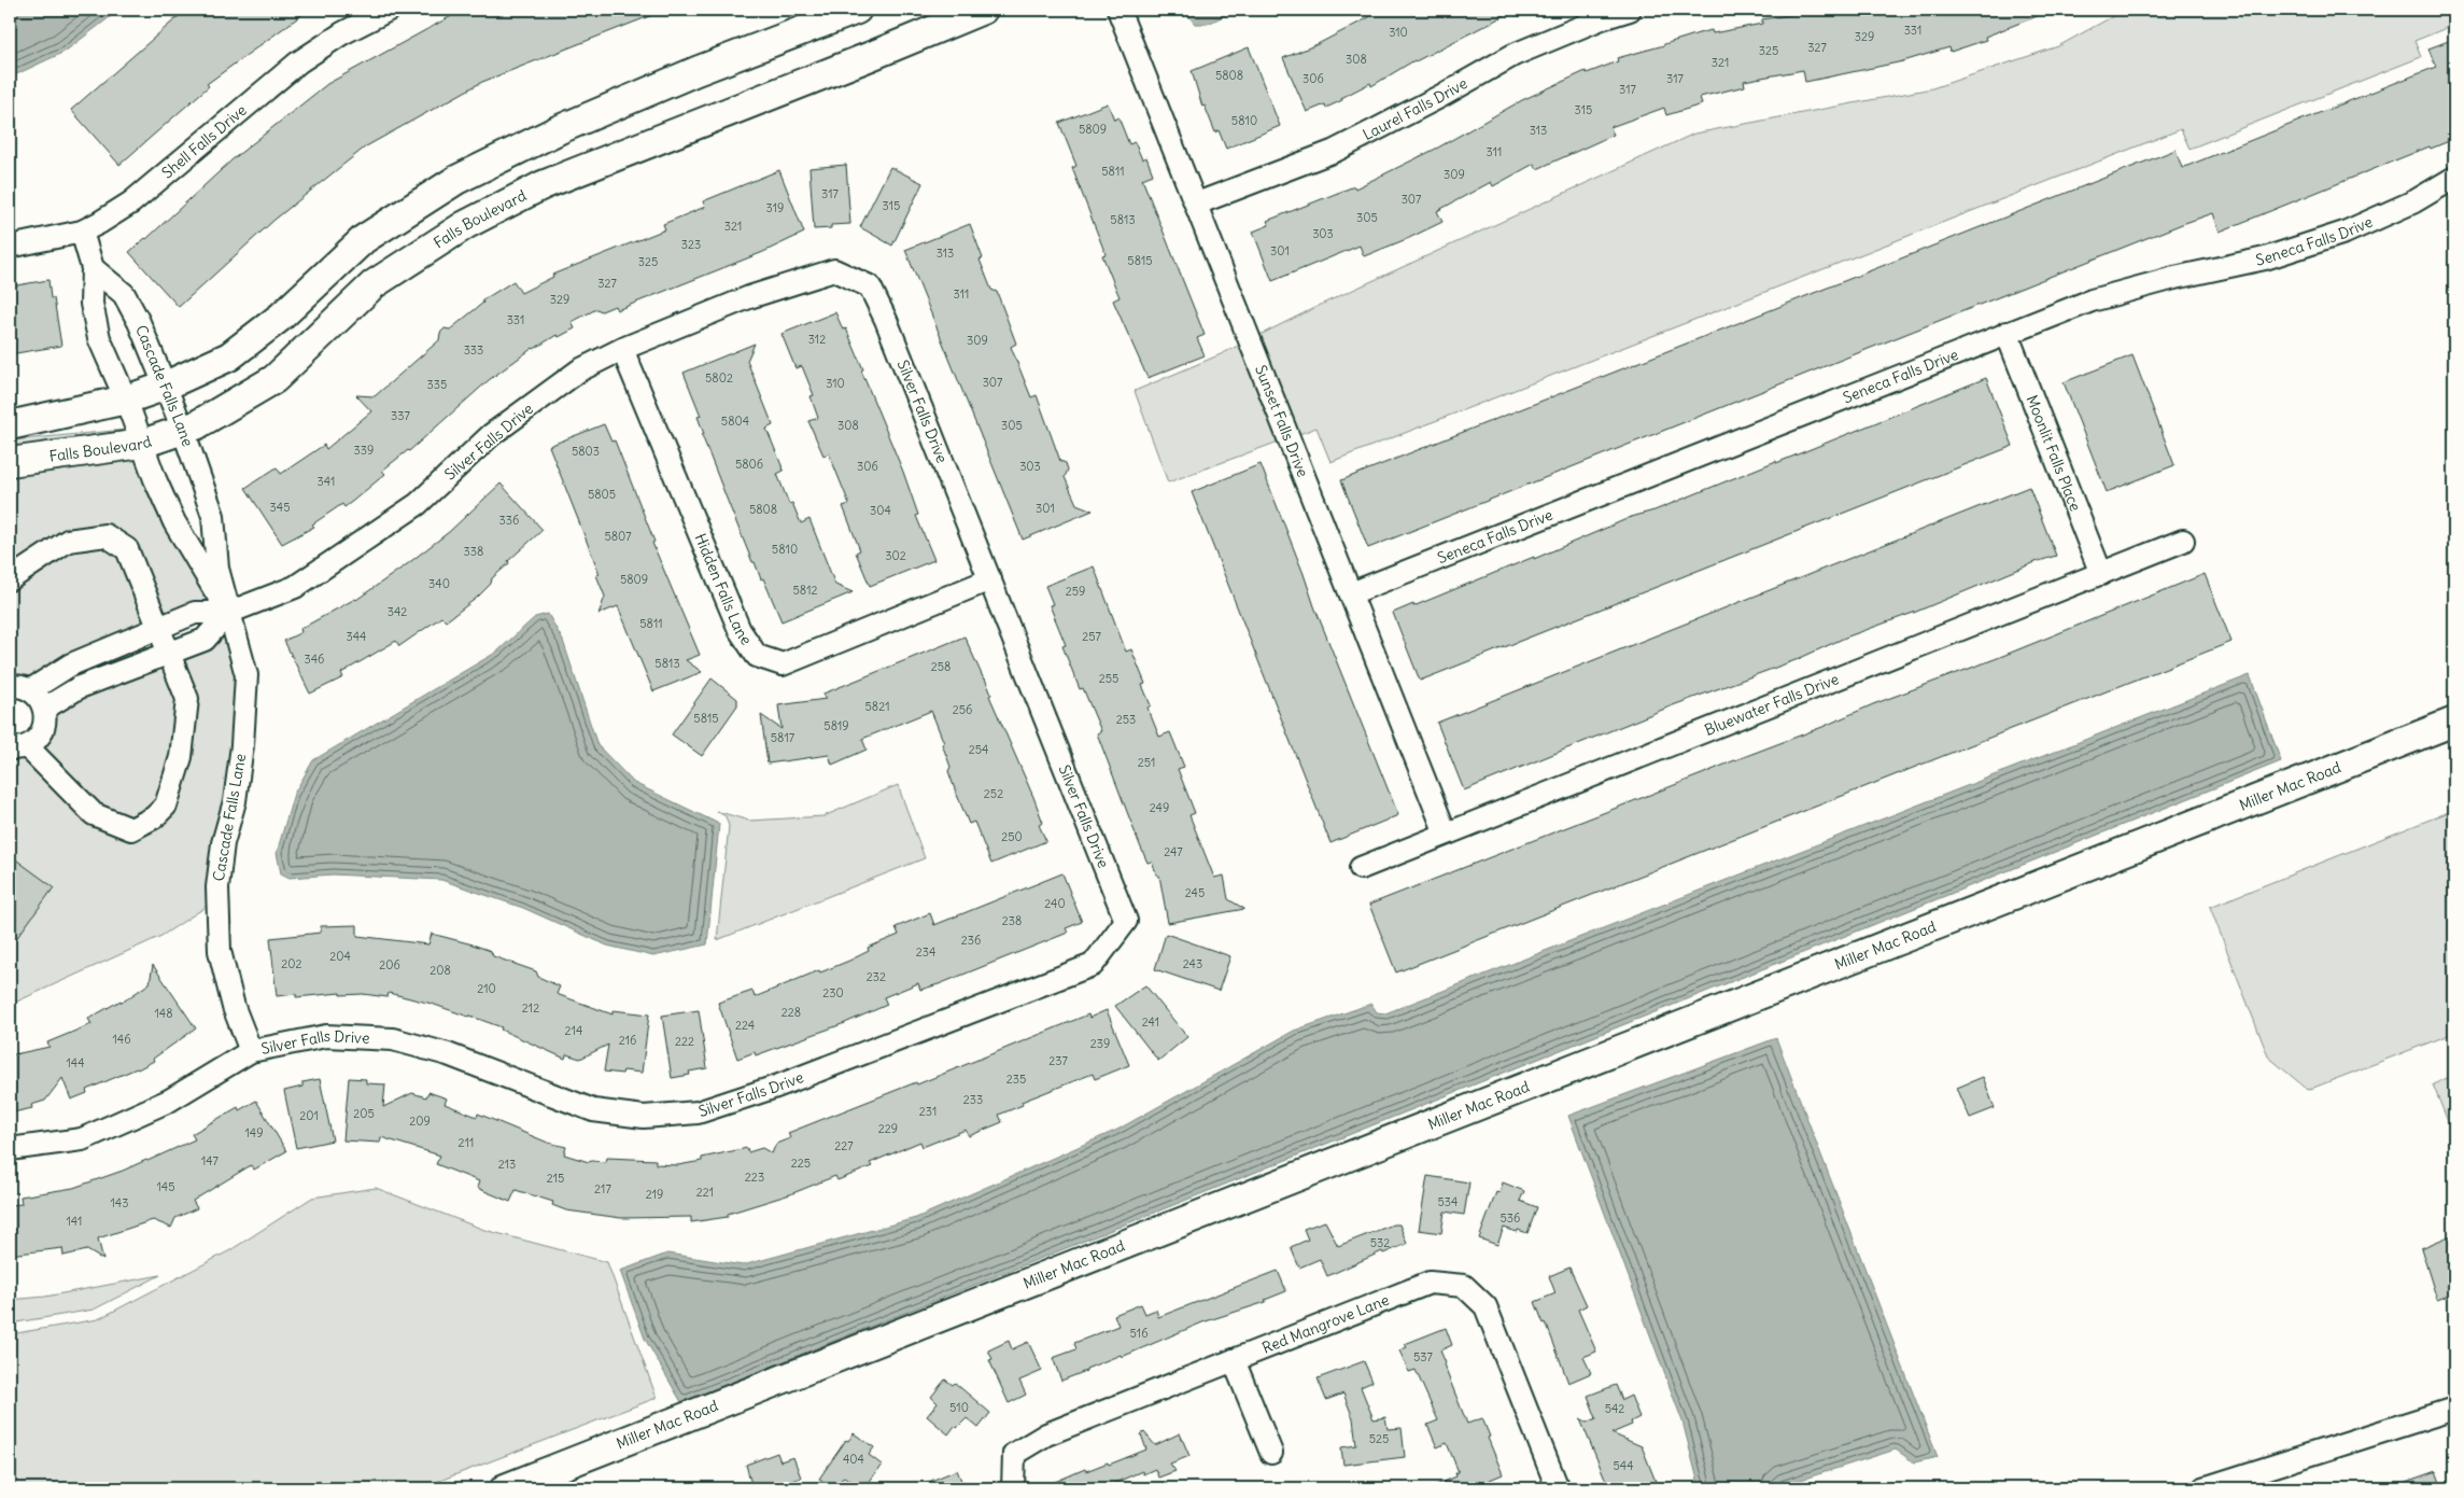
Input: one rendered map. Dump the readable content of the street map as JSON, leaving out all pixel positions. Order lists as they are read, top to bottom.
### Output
{
  "streets": {
    "street": [
      "Laurel Falls Drive",
      "Shell Falls Drive",
      "Falls Boulevard",
      "Seneca Falls Drive",
      "Cascade Falls Lane",
      "Silver Falls Drive",
      "Sunset Falls Drive",
      "Moonlit Falls Place",
      "Hidden Falls Lane",
      "Bluewater Falls Drive",
      "Miller Mac Road",
      "Red Mangrove Lane"
    ]
  },
  "crossings": [
    ["Laurel Falls Drive", "Sunset Falls Drive"],
    ["Shell Falls Drive", "Cascade Falls Lane"],
    ["Falls Boulevard", "Cascade Falls Lane"],
    ["Seneca Falls Drive", "Sunset Falls Drive"],
    ["Seneca Falls Drive", "Moonlit Falls Place"],
    ["Cascade Falls Lane", "Silver Falls Drive"],
    ["Silver Falls Drive", "Hidden Falls Lane"],
    ["Sunset Falls Drive", "Bluewater Falls Drive"],
    ["Moonlit Falls Place", "Bluewater Falls Drive"]
  ],
  "house_numbers": [
    "331",
    "310",
    "329",
    "327",
    "325",
    "308",
    "321",
    "5808",
    "306",
    "317",
    "317",
    "315",
    "5810",
    "5809",
    "313",
    "311",
    "5811",
    "309",
    "317",
    "307",
    "315",
    "319",
    "305",
    "5813",
    "321",
    "303",
    "323",
    "301",
    "313",
    "5815",
    "325",
    "327",
    "311",
    "329",
    "331",
    "312",
    "309",
    "333",
    "5802",
    "307",
    "310",
    "335",
    "337",
    "5804",
    "308",
    "305",
    "339",
    "5803",
    "5806",
    "306",
    "303",
    "341",
    "5805",
    "345",
    "301",
    "5808",
    "304",
    "336",
    "5807",
    "5810",
    "338",
    "302",
    "5809",
    "340",
    "5812",
    "259",
    "342",
    "5811",
    "344",
    "257",
    "346",
    "5813",
    "258",
    "255",
    "5821",
    "256",
    "5815",
    "253",
    "5819",
    "5817",
    "254",
    "251",
    "252",
    "249",
    "250",
    "247",
    "245",
    "240",
    "238",
    "236",
    "234",
    "204",
    "202",
    "243",
    "206",
    "208",
    "232",
    "210",
    "230",
    "212",
    "228",
    "148",
    "241",
    "224",
    "214",
    "146",
    "216",
    "222",
    "239",
    "237",
    "144",
    "235",
    "233",
    "231",
    "205",
    "201",
    "209",
    "229",
    "149",
    "211",
    "227",
    "147",
    "225",
    "213",
    "223",
    "215",
    "145",
    "217",
    "221",
    "219",
    "534",
    "143",
    "536",
    "141",
    "532",
    "516",
    "537",
    "510",
    "542",
    "525",
    "404",
    "544"
  ]
}
